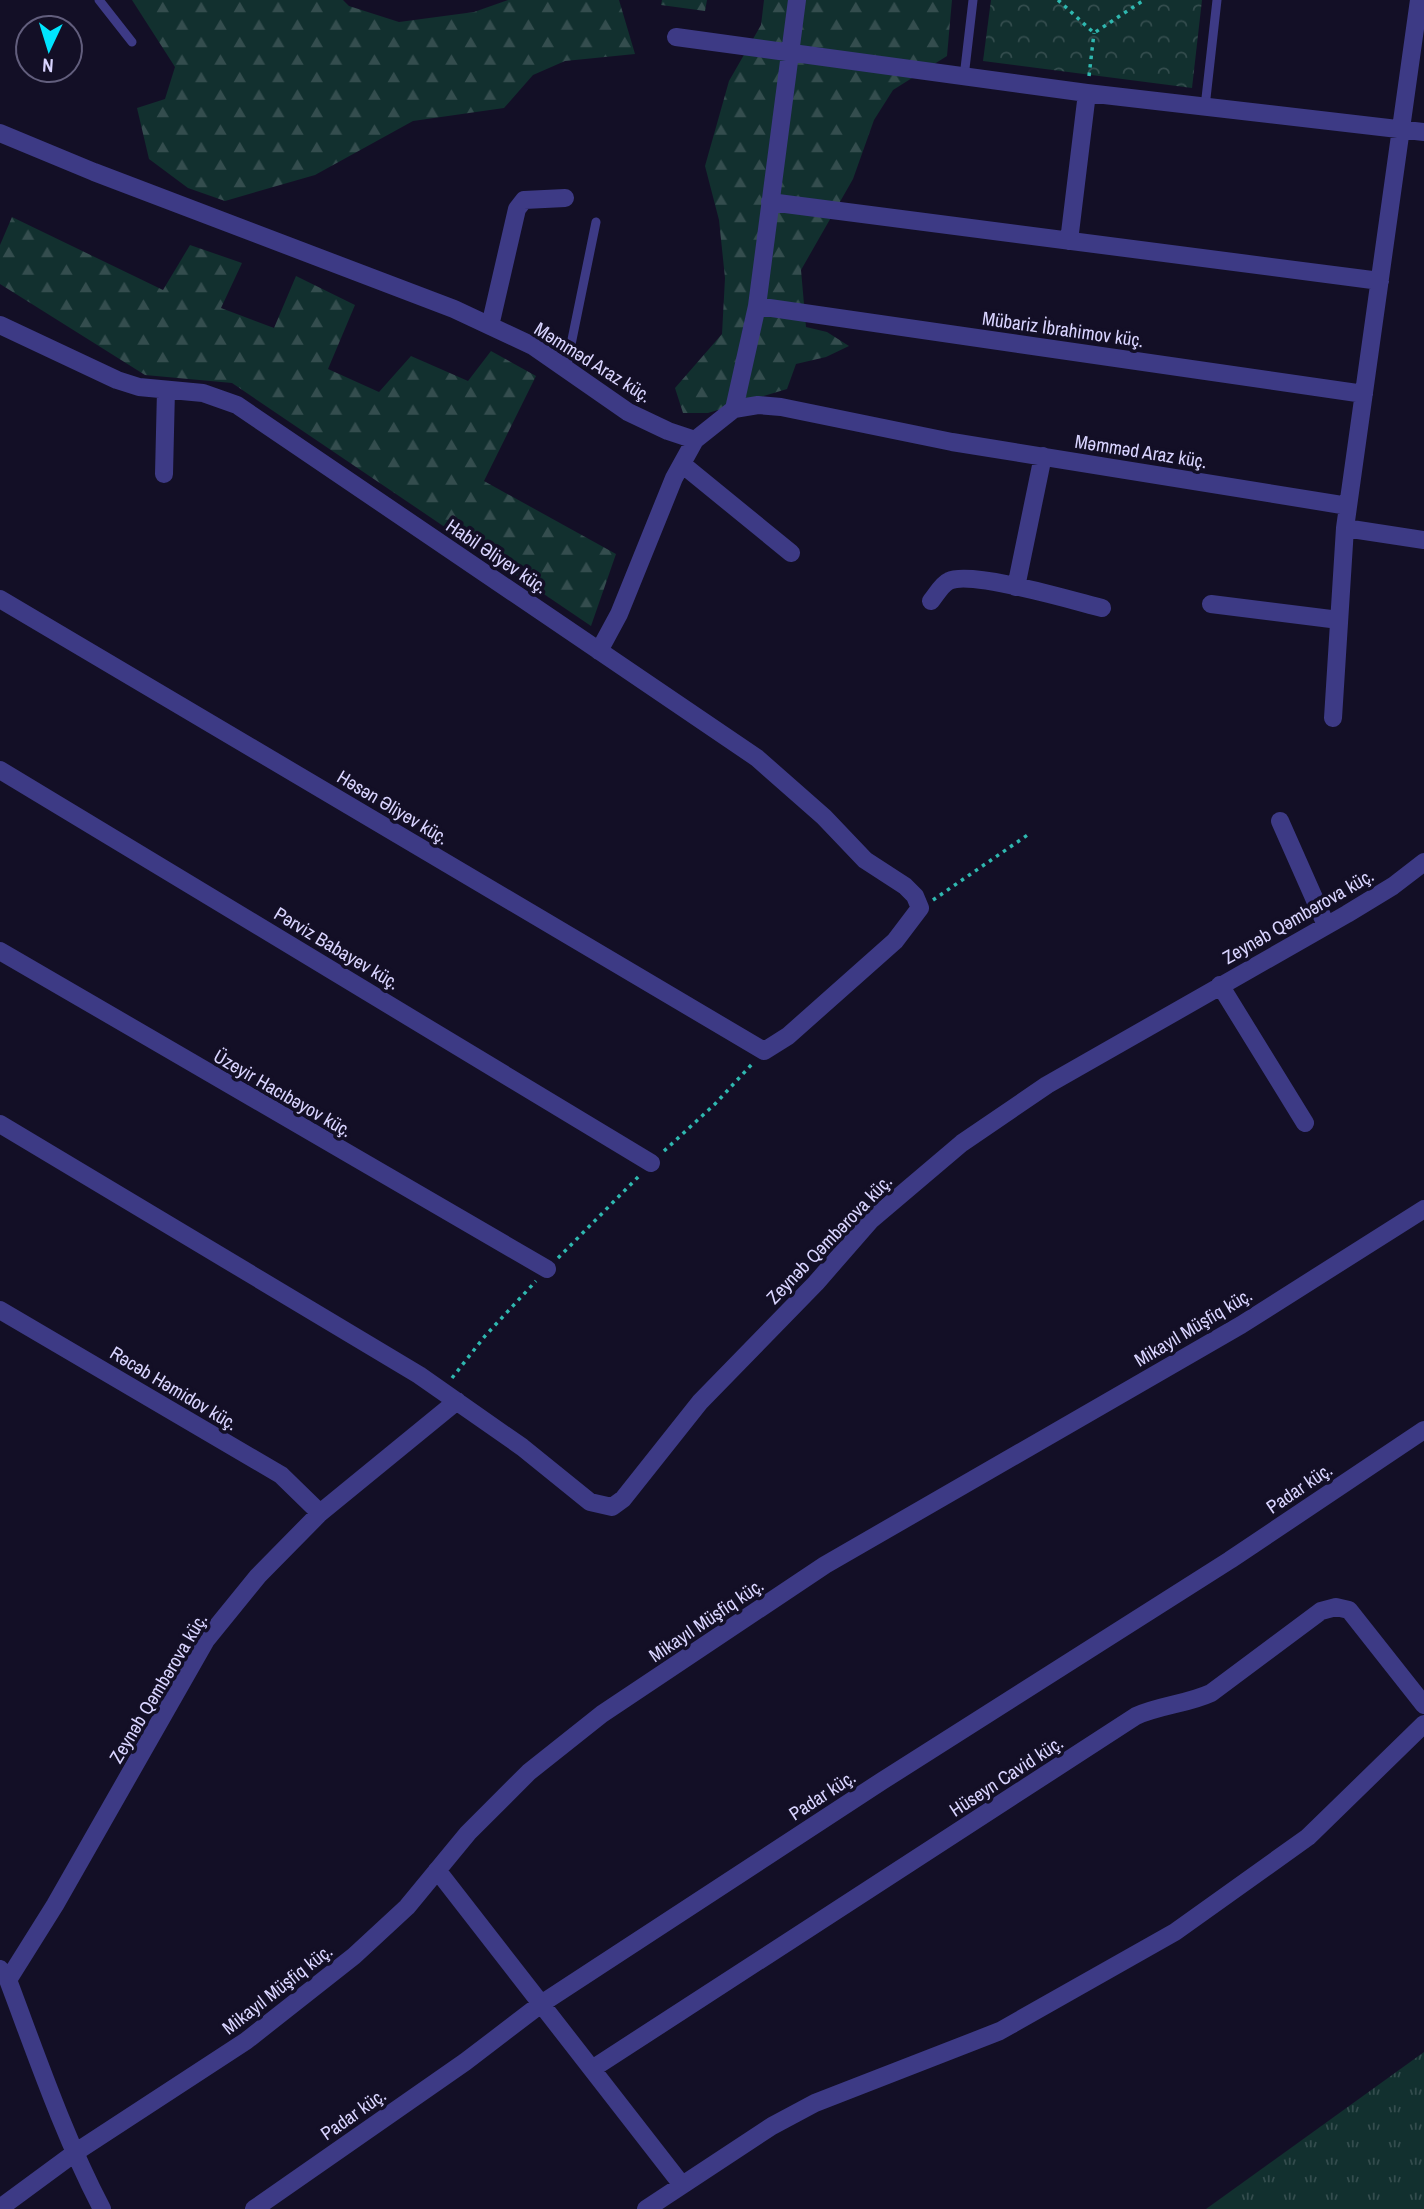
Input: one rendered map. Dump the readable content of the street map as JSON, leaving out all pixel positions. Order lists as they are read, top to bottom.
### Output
{
  "streets": {
    "street": [
      "Mübariz İbrahimov küç.",
      "Məmməd Araz küç.",
      "Habil Əliyev küç.",
      "Həsən Əliyev küç.",
      "Zeynəb Qəmbərova küç.",
      "Pərviz Babayev küç.",
      "Üzeyir Hacıbəyov küç.",
      "Mikayıl Müşfiq küç.",
      "Rəcəb Həmidov küç.",
      "Padar küç.",
      "Hüseyn Cavid küç."
    ]
  },
  "crossings": [
    ["Zeynəb Qəmbərova küç.", "Rəcəb Həmidov küç."]
  ],
  "north": "bottom"
}
